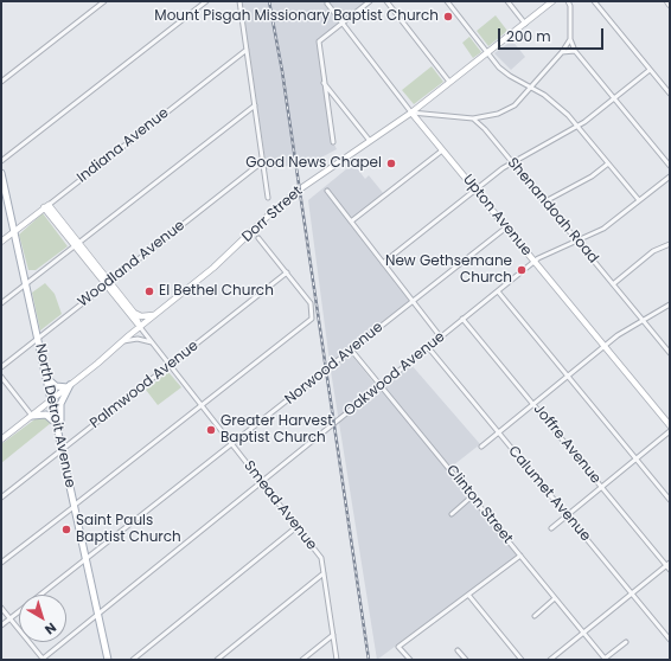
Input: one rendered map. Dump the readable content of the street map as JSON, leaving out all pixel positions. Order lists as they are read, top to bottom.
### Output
{
  "streets": {
    "main road": [
      "Indiana Avenue",
      "Dorr Street",
      "Upton Avenue",
      "North Detroit Avenue",
      "Smead Avenue"
    ],
    "street": [
      "Shenandoah Road",
      "Woodland Avenue",
      "Norwood Avenue",
      "Oakwood Avenue",
      "Palmwood Avenue",
      "Joffre Avenue",
      "Calumet Avenue",
      "Clinton Street"
    ]
  },
  "crossings": [
    ["Indiana Avenue", "North Detroit Avenue"],
    ["Indiana Avenue", "Smead Avenue"],
    ["Shenandoah Road", "Oakwood Avenue"],
    ["Dorr Street", "Upton Avenue"],
    ["Dorr Street", "North Detroit Avenue"],
    ["Dorr Street", "Smead Avenue"],
    ["Upton Avenue", "Norwood Avenue"],
    ["Upton Avenue", "Oakwood Avenue"],
    ["Woodland Avenue", "North Detroit Avenue"],
    ["Woodland Avenue", "Smead Avenue"],
    ["Norwood Avenue", "North Detroit Avenue"],
    ["Norwood Avenue", "Clinton Street"],
    ["Norwood Avenue", "Smead Avenue"],
    ["Oakwood Avenue", "North Detroit Avenue"],
    ["Oakwood Avenue", "Joffre Avenue"],
    ["Oakwood Avenue", "Calumet Avenue"],
    ["Oakwood Avenue", "Clinton Street"],
    ["Oakwood Avenue", "Smead Avenue"],
    ["Palmwood Avenue", "North Detroit Avenue"],
    ["Palmwood Avenue", "Smead Avenue"]
  ],
  "places": [
    "Mount Pisgah Missionary Baptist Church",
    "Good News Chapel",
    "New Gethsemane Church",
    "El Bethel Church",
    "Greater Harvest Baptist Church",
    "Saint Pauls Baptist Church"
  ],
  "scale_bar": "200 m",
  "north": "bottom right"
}
